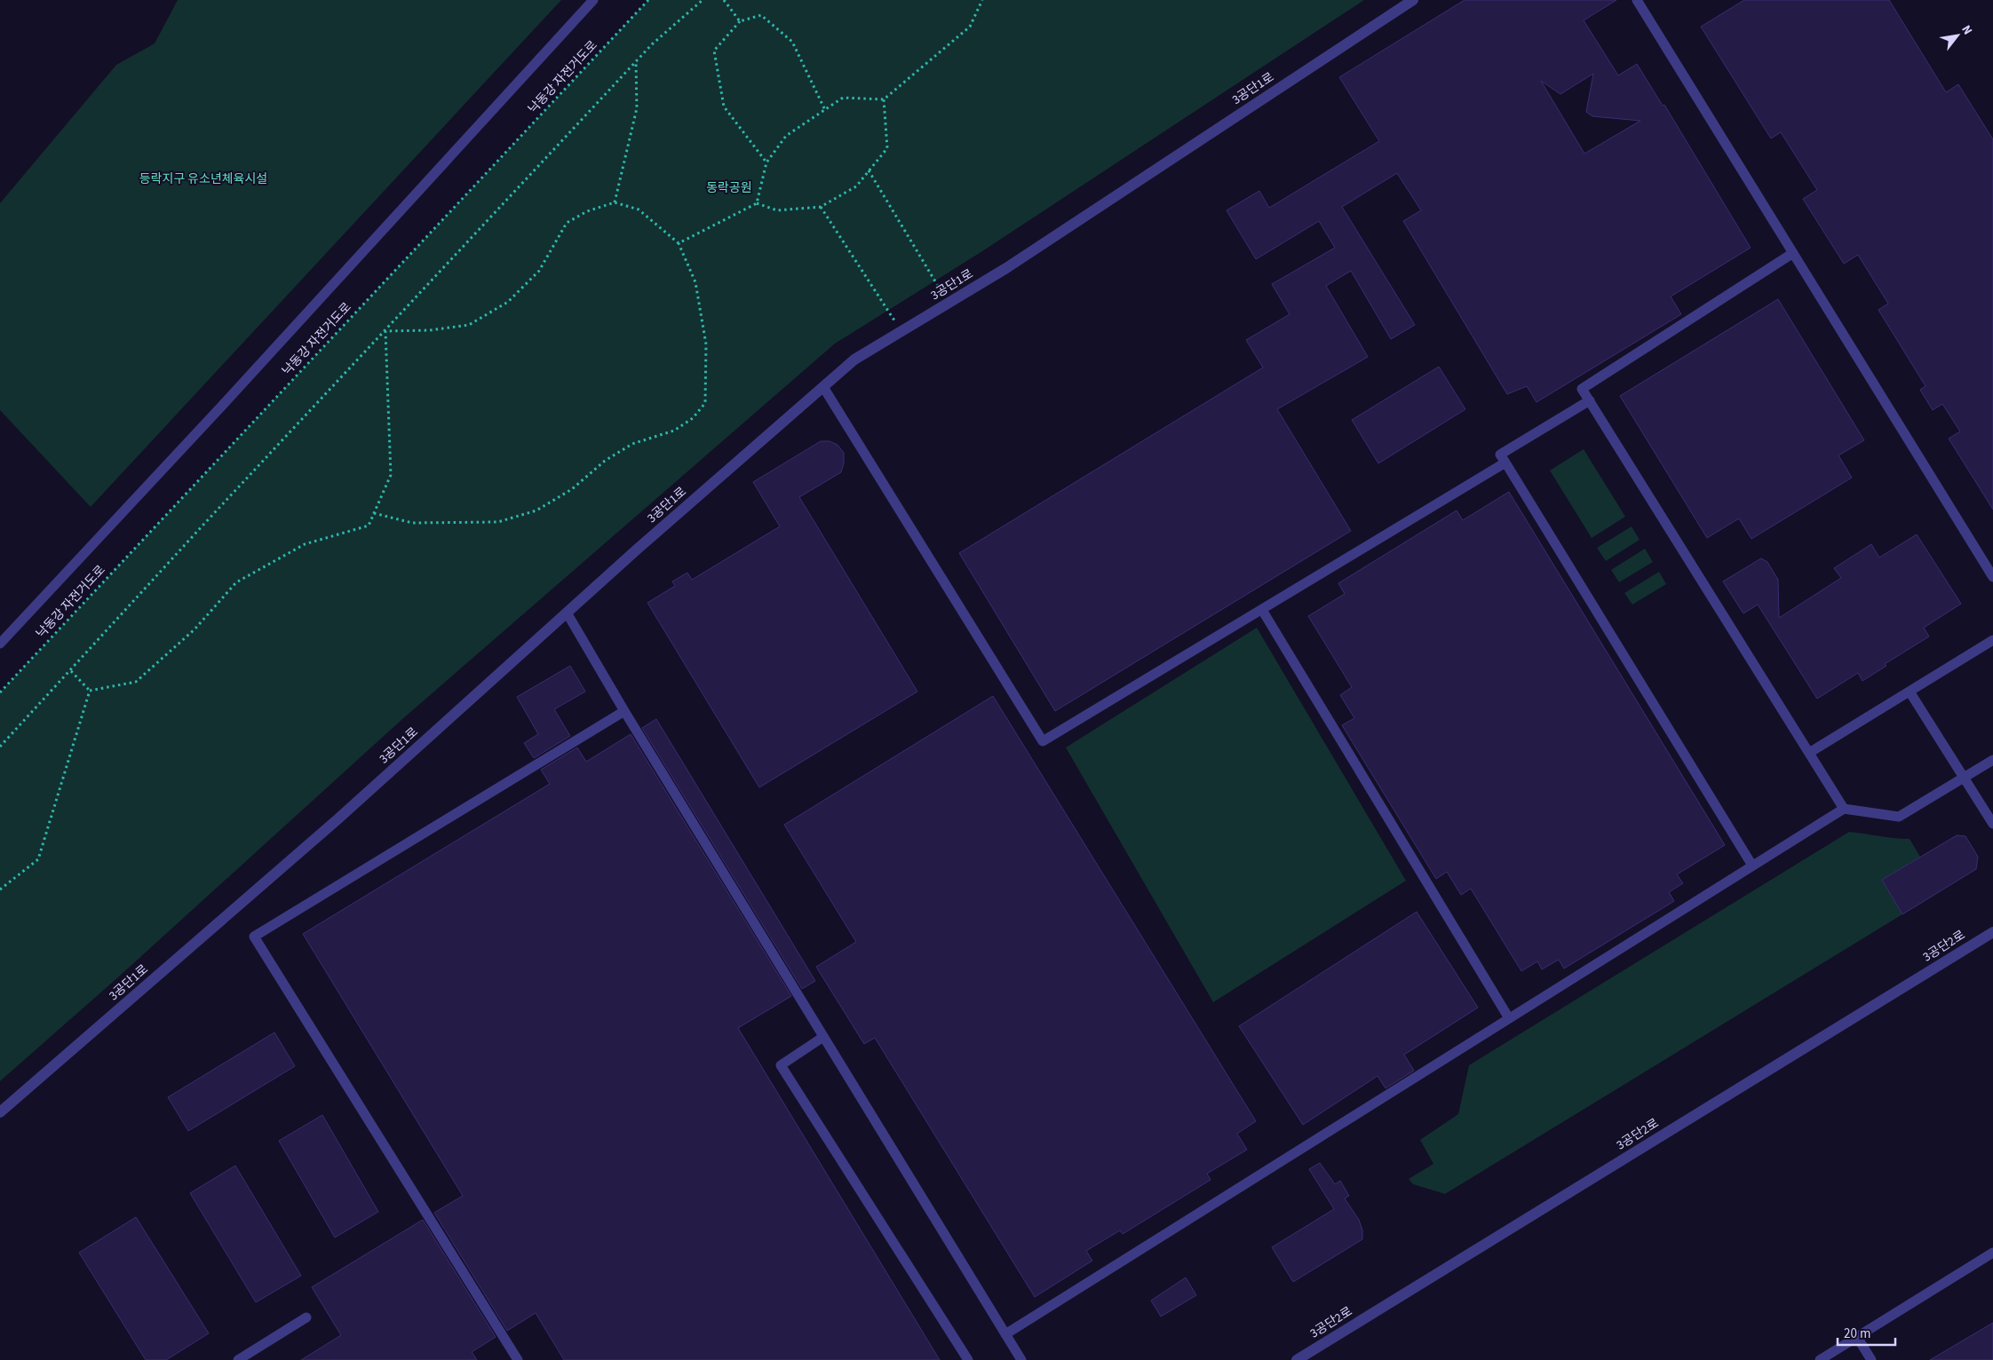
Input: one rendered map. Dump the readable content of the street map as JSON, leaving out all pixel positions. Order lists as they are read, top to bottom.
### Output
{
  "streets": {
    "street": ["3공단1로", "3공단2로"],
    "path": ["낙동강 자전거도로"]
  },
  "parks": ["등락지구 유소년체육시설", "동락공원"],
  "scale_bar": "20 m",
  "north": "top right"
}
